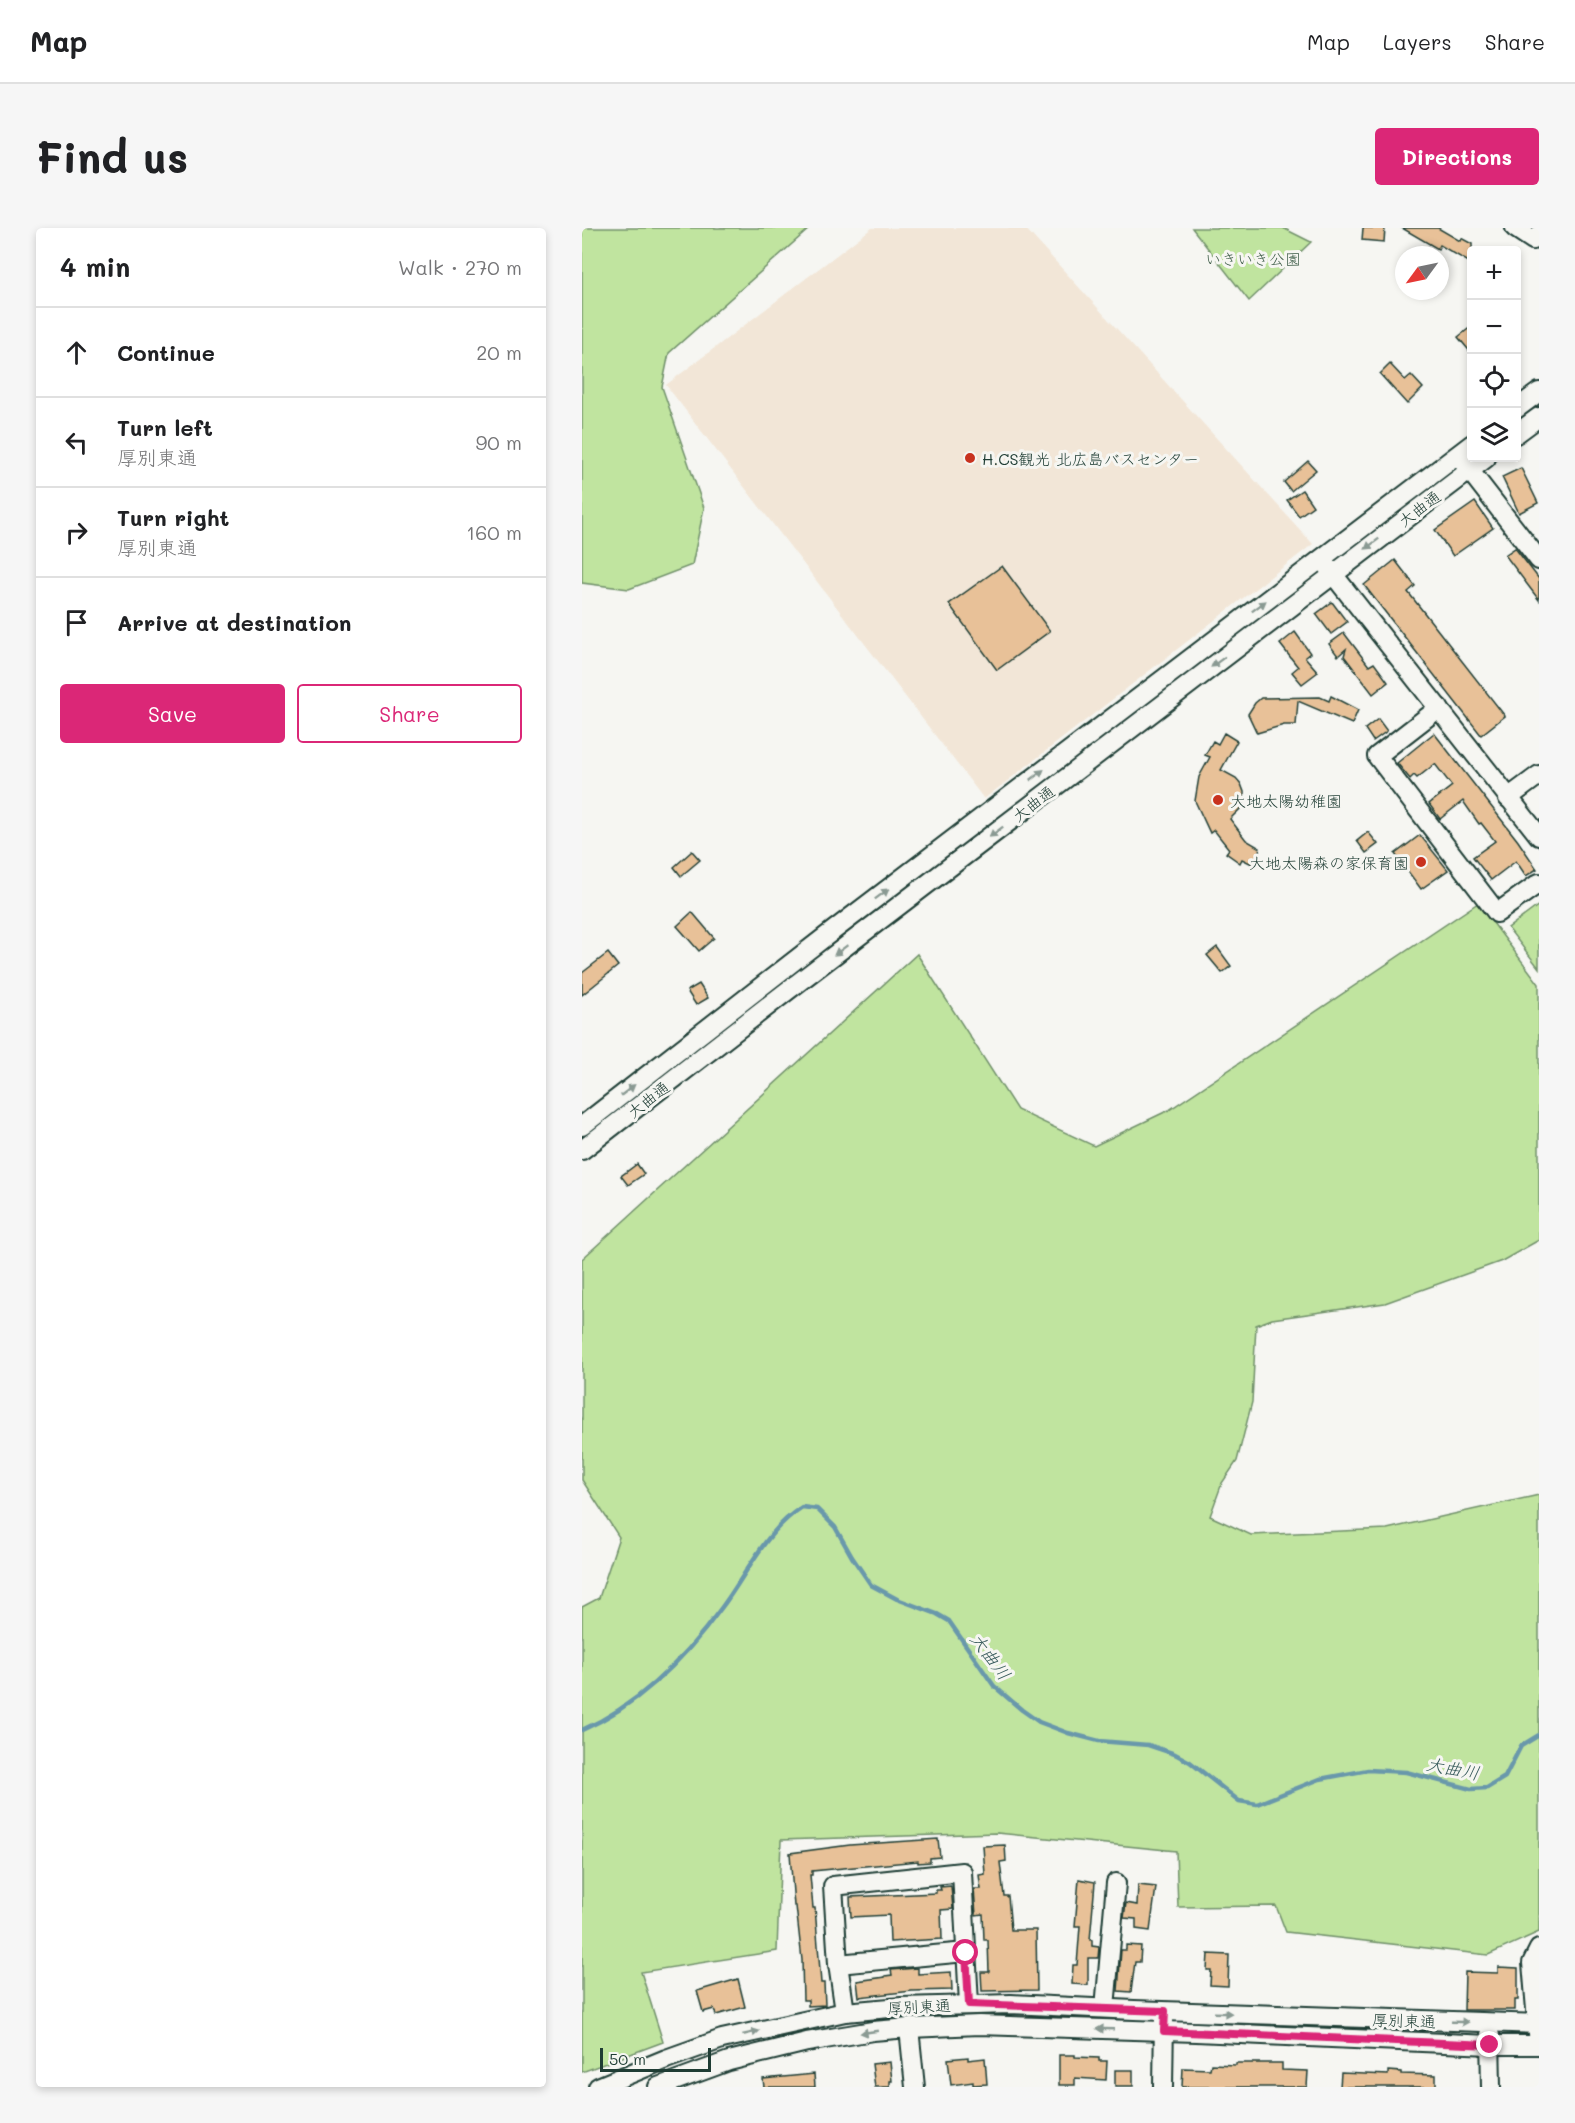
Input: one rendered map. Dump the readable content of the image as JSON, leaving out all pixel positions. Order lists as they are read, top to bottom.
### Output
{
  "streets": {
    "street": ["大曲通", "厚別東通"]
  },
  "water": ["大曲川"],
  "parks": ["いきいき公園"],
  "places": ["H.CS観光 北広島バスセンター", "大地太陽幼稚園", "大地太陽森の家保育園"],
  "scale_bar": "50 m",
  "north": "bottom left",
  "page": {
    "header": "Map",
    "nav": ["Map", "Layers", "Share"],
    "buttons": [
      "Directions",
      ["Save", "Share"]
    ],
    "title": "Find us",
    "heading": ["4 min", "Walk · 270 m"],
    "map_buttons": ["+", "−"],
    "list": [
      ["Continue", "20 m"],
      ["Turn left", "厚別東通", "90 m"],
      ["Turn right", "厚別東通", "160 m"],
      "Arrive at destination"
    ],
    "scale": "50 m"
  }
}
